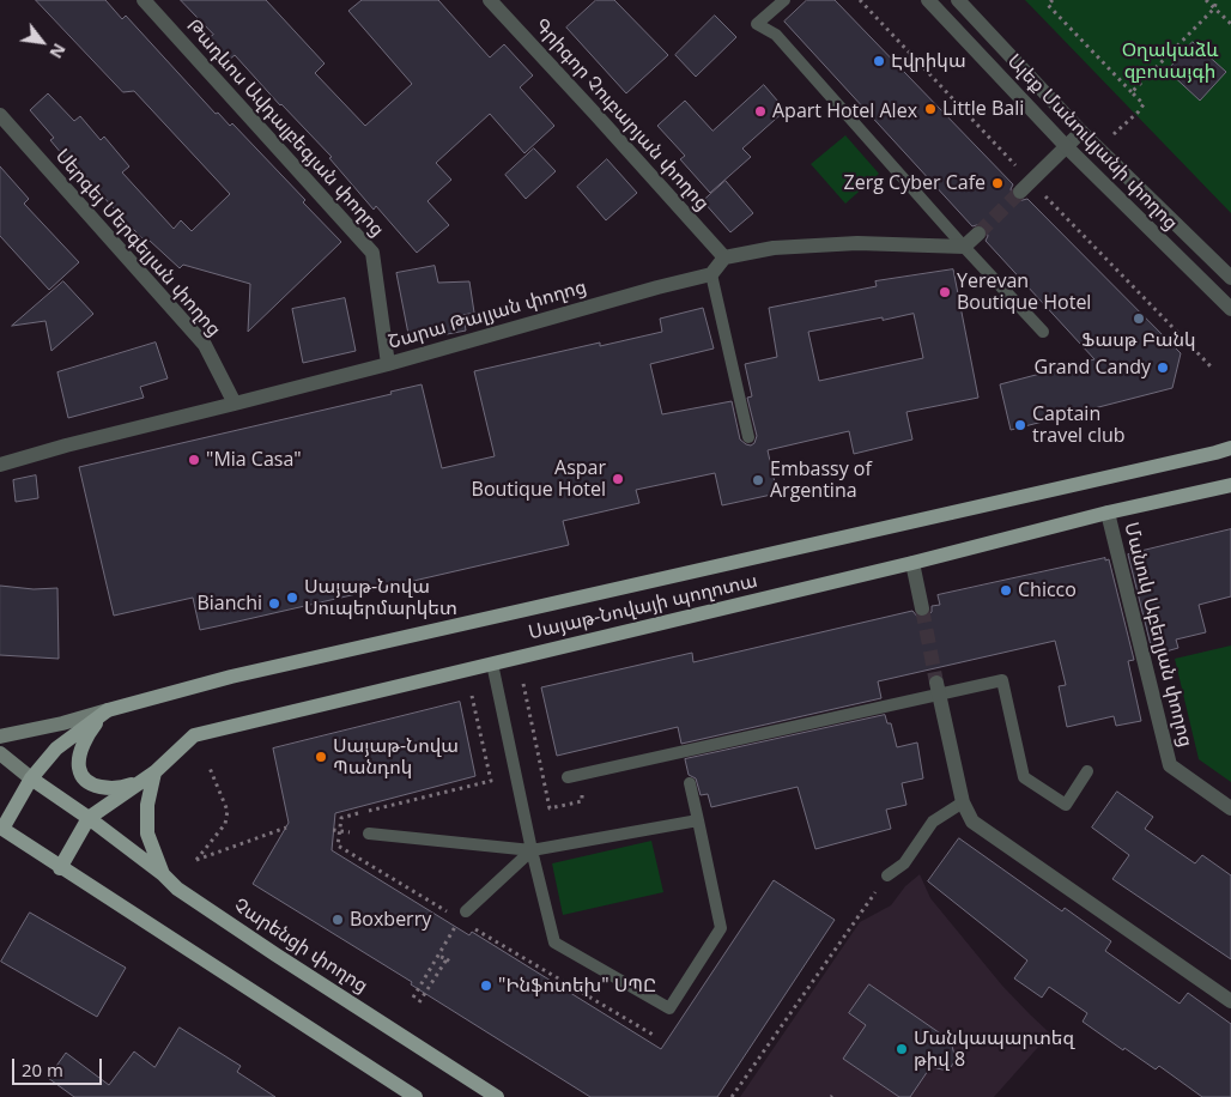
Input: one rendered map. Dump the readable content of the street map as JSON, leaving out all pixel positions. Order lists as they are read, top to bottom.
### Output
{
  "streets": {
    "main road": ["Սայաթ-Նովայի պողոտա", "Չարենցի փողոց"],
    "street": [
      "Գրիգոր Չուբարյան փողոց",
      "Թադևոս Ավդալբեգյան փողոց",
      "Ալեք Մանուկյանի փողոց",
      "Սերգեյ Մերգելյան փողոց",
      "Շարա Թալյան փողոց",
      "Մանուկ Աբեղյան փողոց"
    ]
  },
  "crossings": [
    ["Թադևոս Ավդալբեգյան փողոց", "Շարա Թալյան փողոց"],
    ["Սերգեյ Մերգելյան փողոց", "Շարա Թալյան փողոց"],
    ["Սայաթ-Նովայի պողոտա", "Մանուկ Աբեղյան փողոց"],
    ["Սայաթ-Նովայի պողոտա", "Չարենցի փողոց"]
  ],
  "parks": ["Օղակաձև զբոսայգի"],
  "places": [
    "Էվրիկա",
    "Little Bali",
    "Apart Hotel Alex",
    "Zerg Cyber Cafe",
    "Yerevan Boutique Hotel",
    "Ֆասթ Բանկ",
    "Grand Candy",
    "Captain travel club",
    "\"Mia Casa\"",
    "Aspar Boutique Hotel",
    "Embassy of Argentina",
    "Chicco",
    "Սայաթ-Նովա Սուպերմարկետ",
    "Bianchi",
    "Սայաթ-Նովա Պանդոկ",
    "Boxberry",
    "\"Ինֆոտեխ\" ՍՊԸ",
    "Մանկապարտեզ թիվ 8"
  ],
  "scale_bar": "20 m",
  "north": "bottom right"
}
